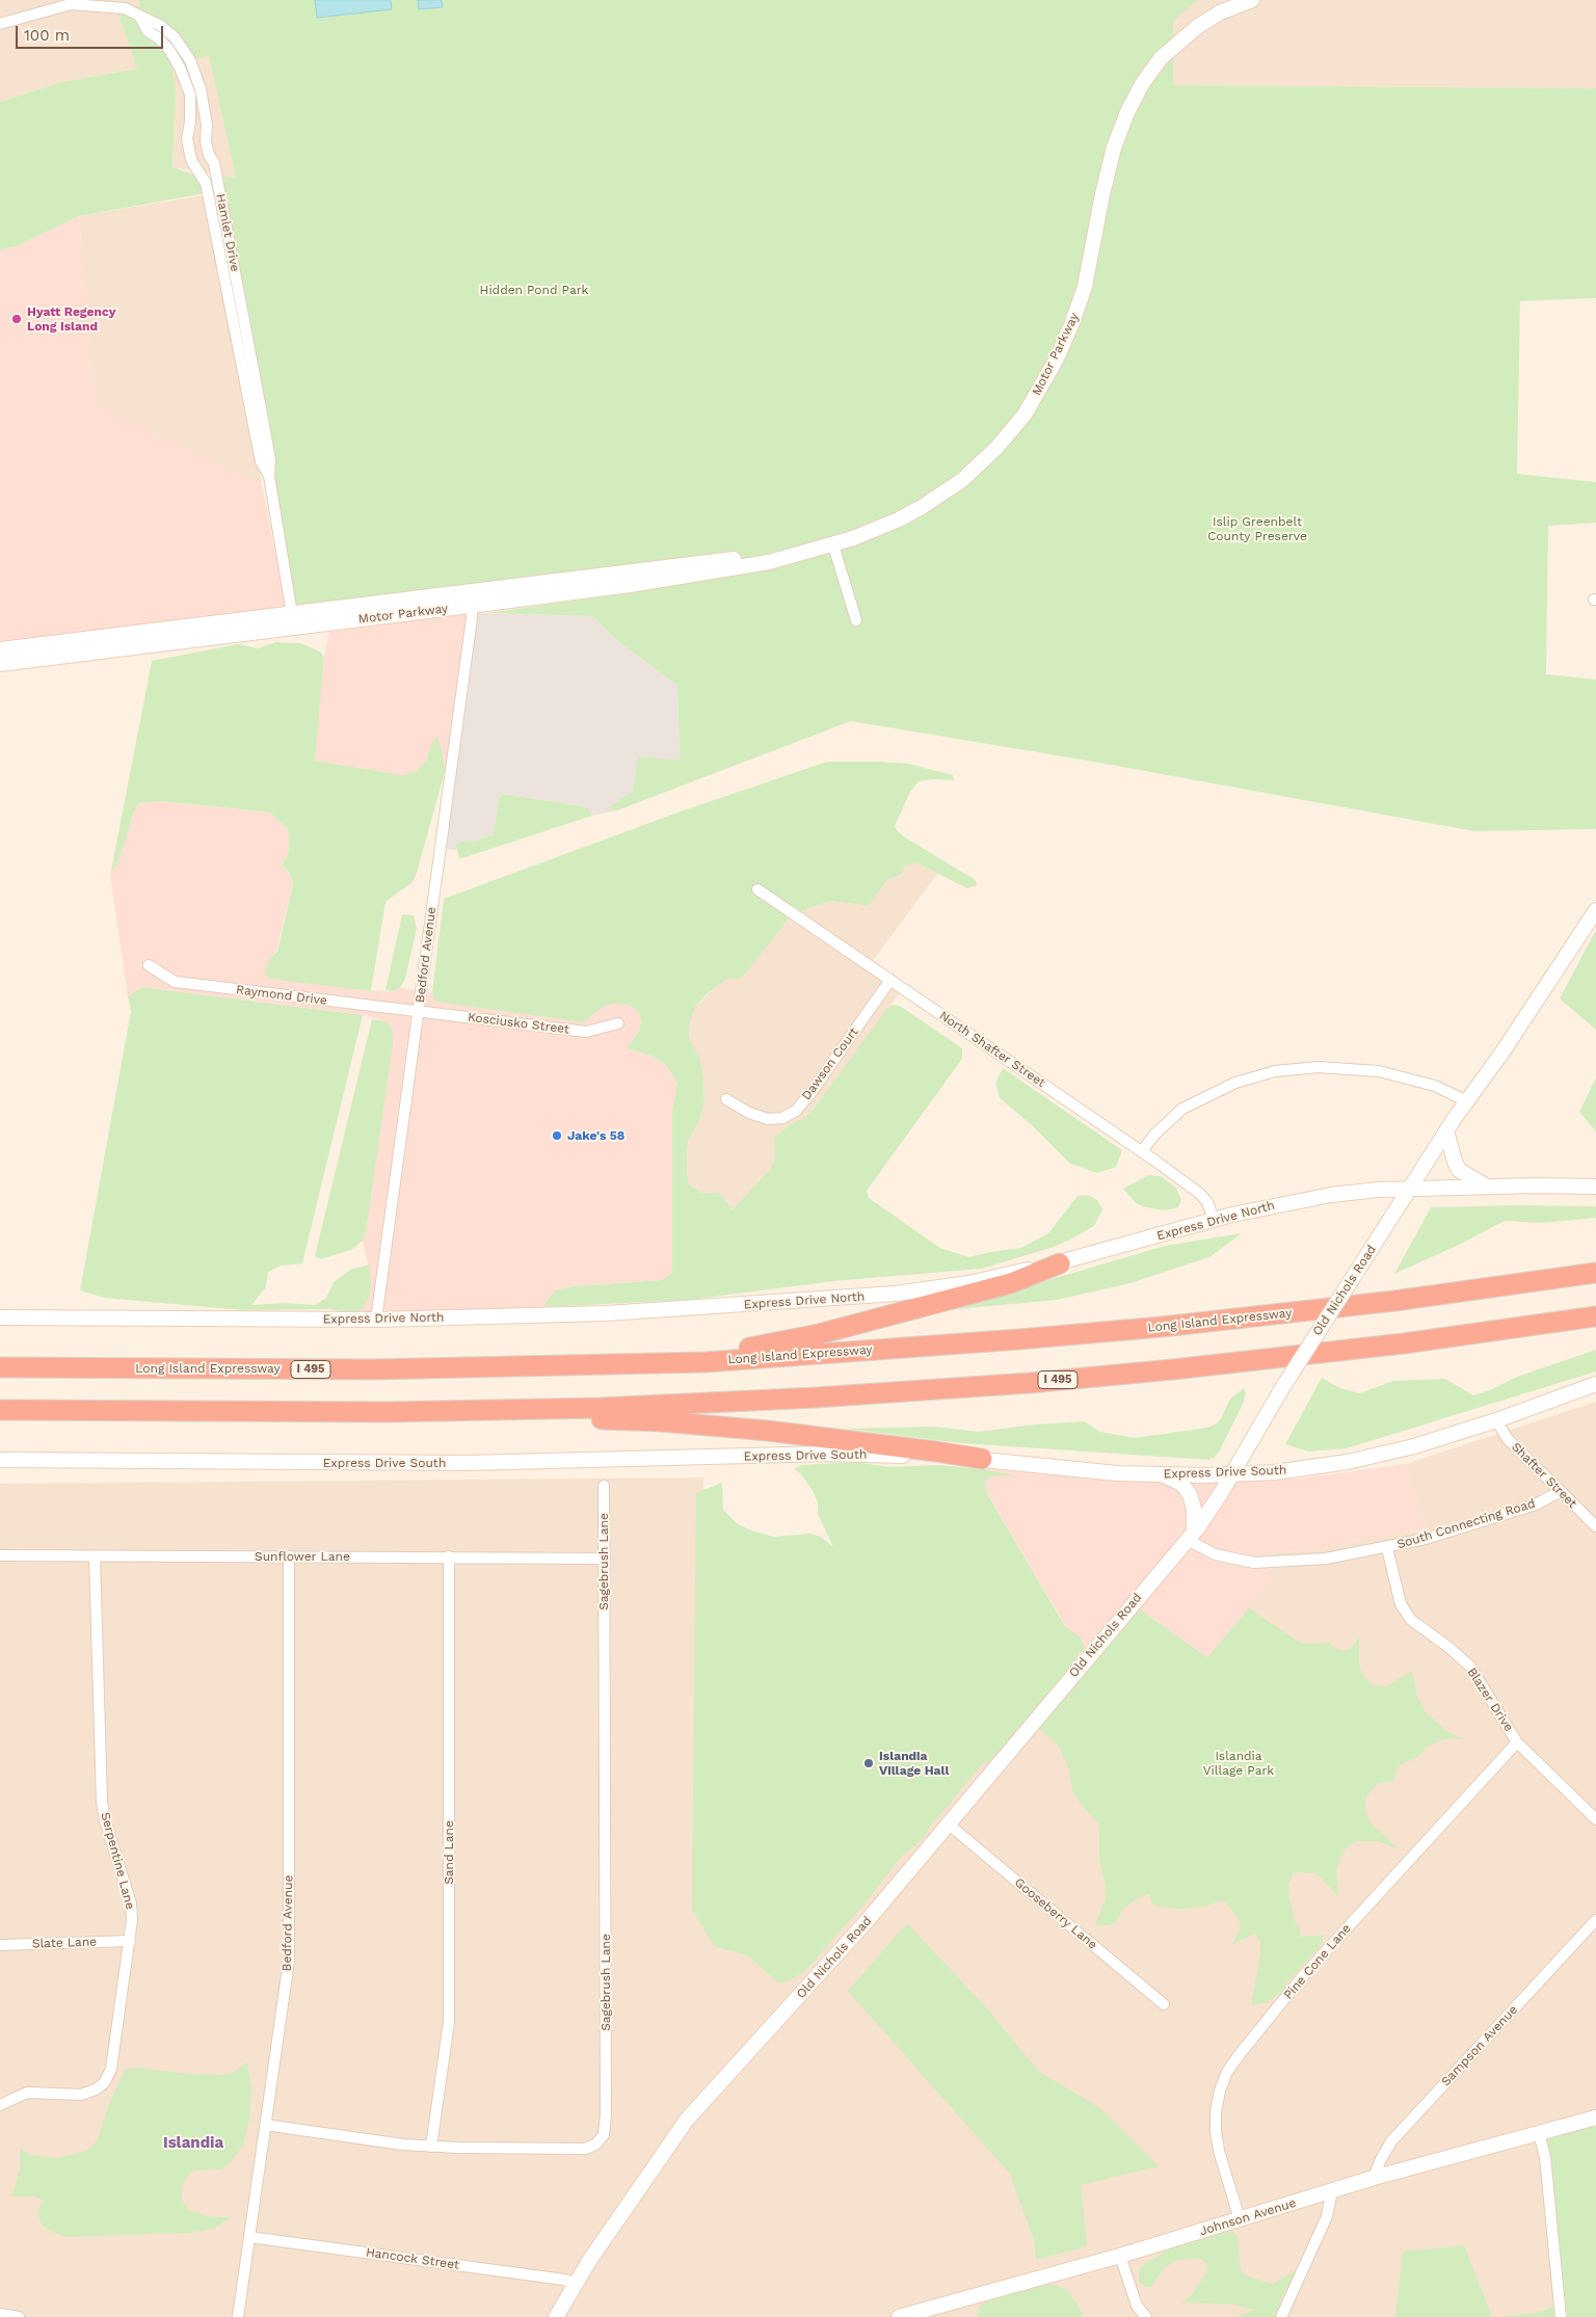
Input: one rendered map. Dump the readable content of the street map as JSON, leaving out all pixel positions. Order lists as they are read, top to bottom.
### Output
{
  "streets": {
    "highway": ["Long Island Expressway", "I 495"],
    "main road": [
      "Motor Parkway",
      "Express Drive North",
      "Old Nichols Road",
      "Express Drive South",
      "Johnson Avenue"
    ],
    "street": [
      "Hamlet Drive",
      "Bedford Avenue",
      "Raymond Drive",
      "Kosciusko Street",
      "North Shafter Street",
      "Dawson Court",
      "Shafter Street",
      "South Connecting Road",
      "Sunflower Lane",
      "Sagebrush Lane",
      "Blazer Drive",
      "Sand Lane",
      "Serpentine Lane",
      "Gooseberry Lane",
      "Slate Lane",
      "Pine Cone Lane",
      "Sampson Avenue",
      "Hancock Street"
    ]
  },
  "crossings": [
    ["Hamlet Drive", "Motor Parkway"],
    ["Motor Parkway", "Bedford Avenue"],
    ["Bedford Avenue", "Raymond Drive"],
    ["Bedford Avenue", "Kosciusko Street"],
    ["Bedford Avenue", "Express Drive North"],
    ["Bedford Avenue", "Sunflower Lane"],
    ["Bedford Avenue", "Sagebrush Lane"],
    ["Bedford Avenue", "Hancock Street"],
    ["Raymond Drive", "Kosciusko Street"],
    ["North Shafter Street", "Dawson Court"],
    ["North Shafter Street", "Express Drive North"],
    ["Express Drive North", "Old Nichols Road"],
    ["Old Nichols Road", "Express Drive South"],
    ["Old Nichols Road", "South Connecting Road"],
    ["Old Nichols Road", "Gooseberry Lane"],
    ["Old Nichols Road", "Hancock Street"],
    ["Express Drive South", "Shafter Street"],
    ["Shafter Street", "South Connecting Road"],
    ["South Connecting Road", "Blazer Drive"],
    ["Sunflower Lane", "Sagebrush Lane"],
    ["Sunflower Lane", "Sand Lane"],
    ["Sunflower Lane", "Serpentine Lane"],
    ["Sagebrush Lane", "Sand Lane"],
    ["Blazer Drive", "Pine Cone Lane"],
    ["Serpentine Lane", "Slate Lane"],
    ["Pine Cone Lane", "Johnson Avenue"],
    ["Sampson Avenue", "Johnson Avenue"]
  ],
  "districts": ["Islandia"],
  "parks": ["Hidden Pond Park", "Islip Greenbelt County Preserve", "Islandia Village Park"],
  "places": ["Hyatt Regency Long Island", "Jake's 58", "Islandia Village Hall"],
  "scale_bar": "100 m"
}
